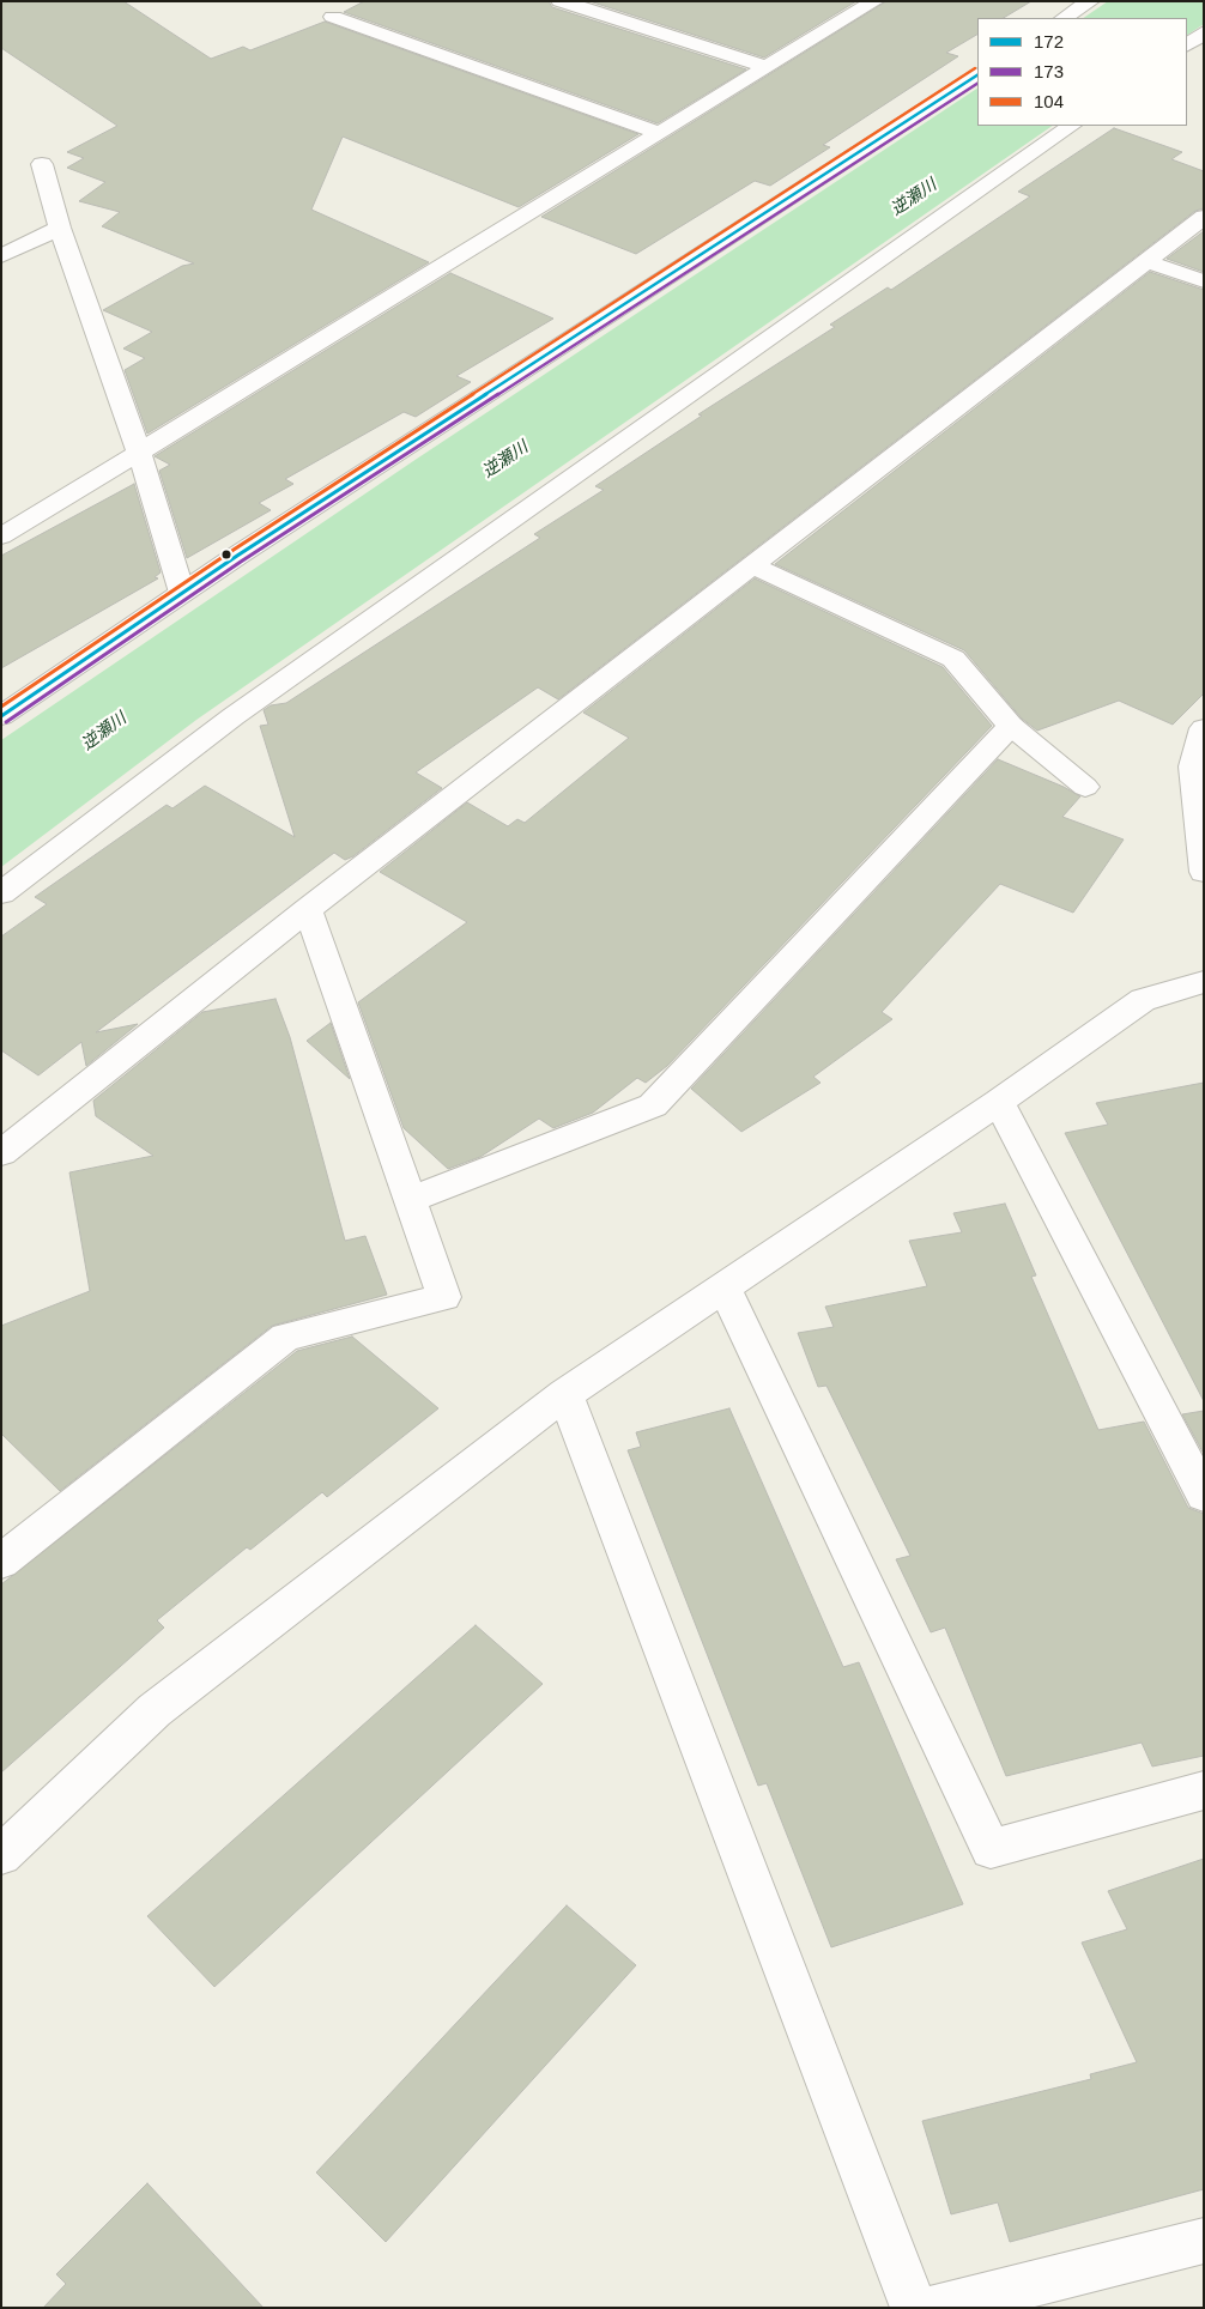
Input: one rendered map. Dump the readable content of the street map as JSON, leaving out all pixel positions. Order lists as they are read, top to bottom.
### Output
{
  "water": ["逆瀬川"],
  "lines": ["transit line 104", "transit line 172", "transit line 173"],
  "legend": ["172", "173", "104"]
}
